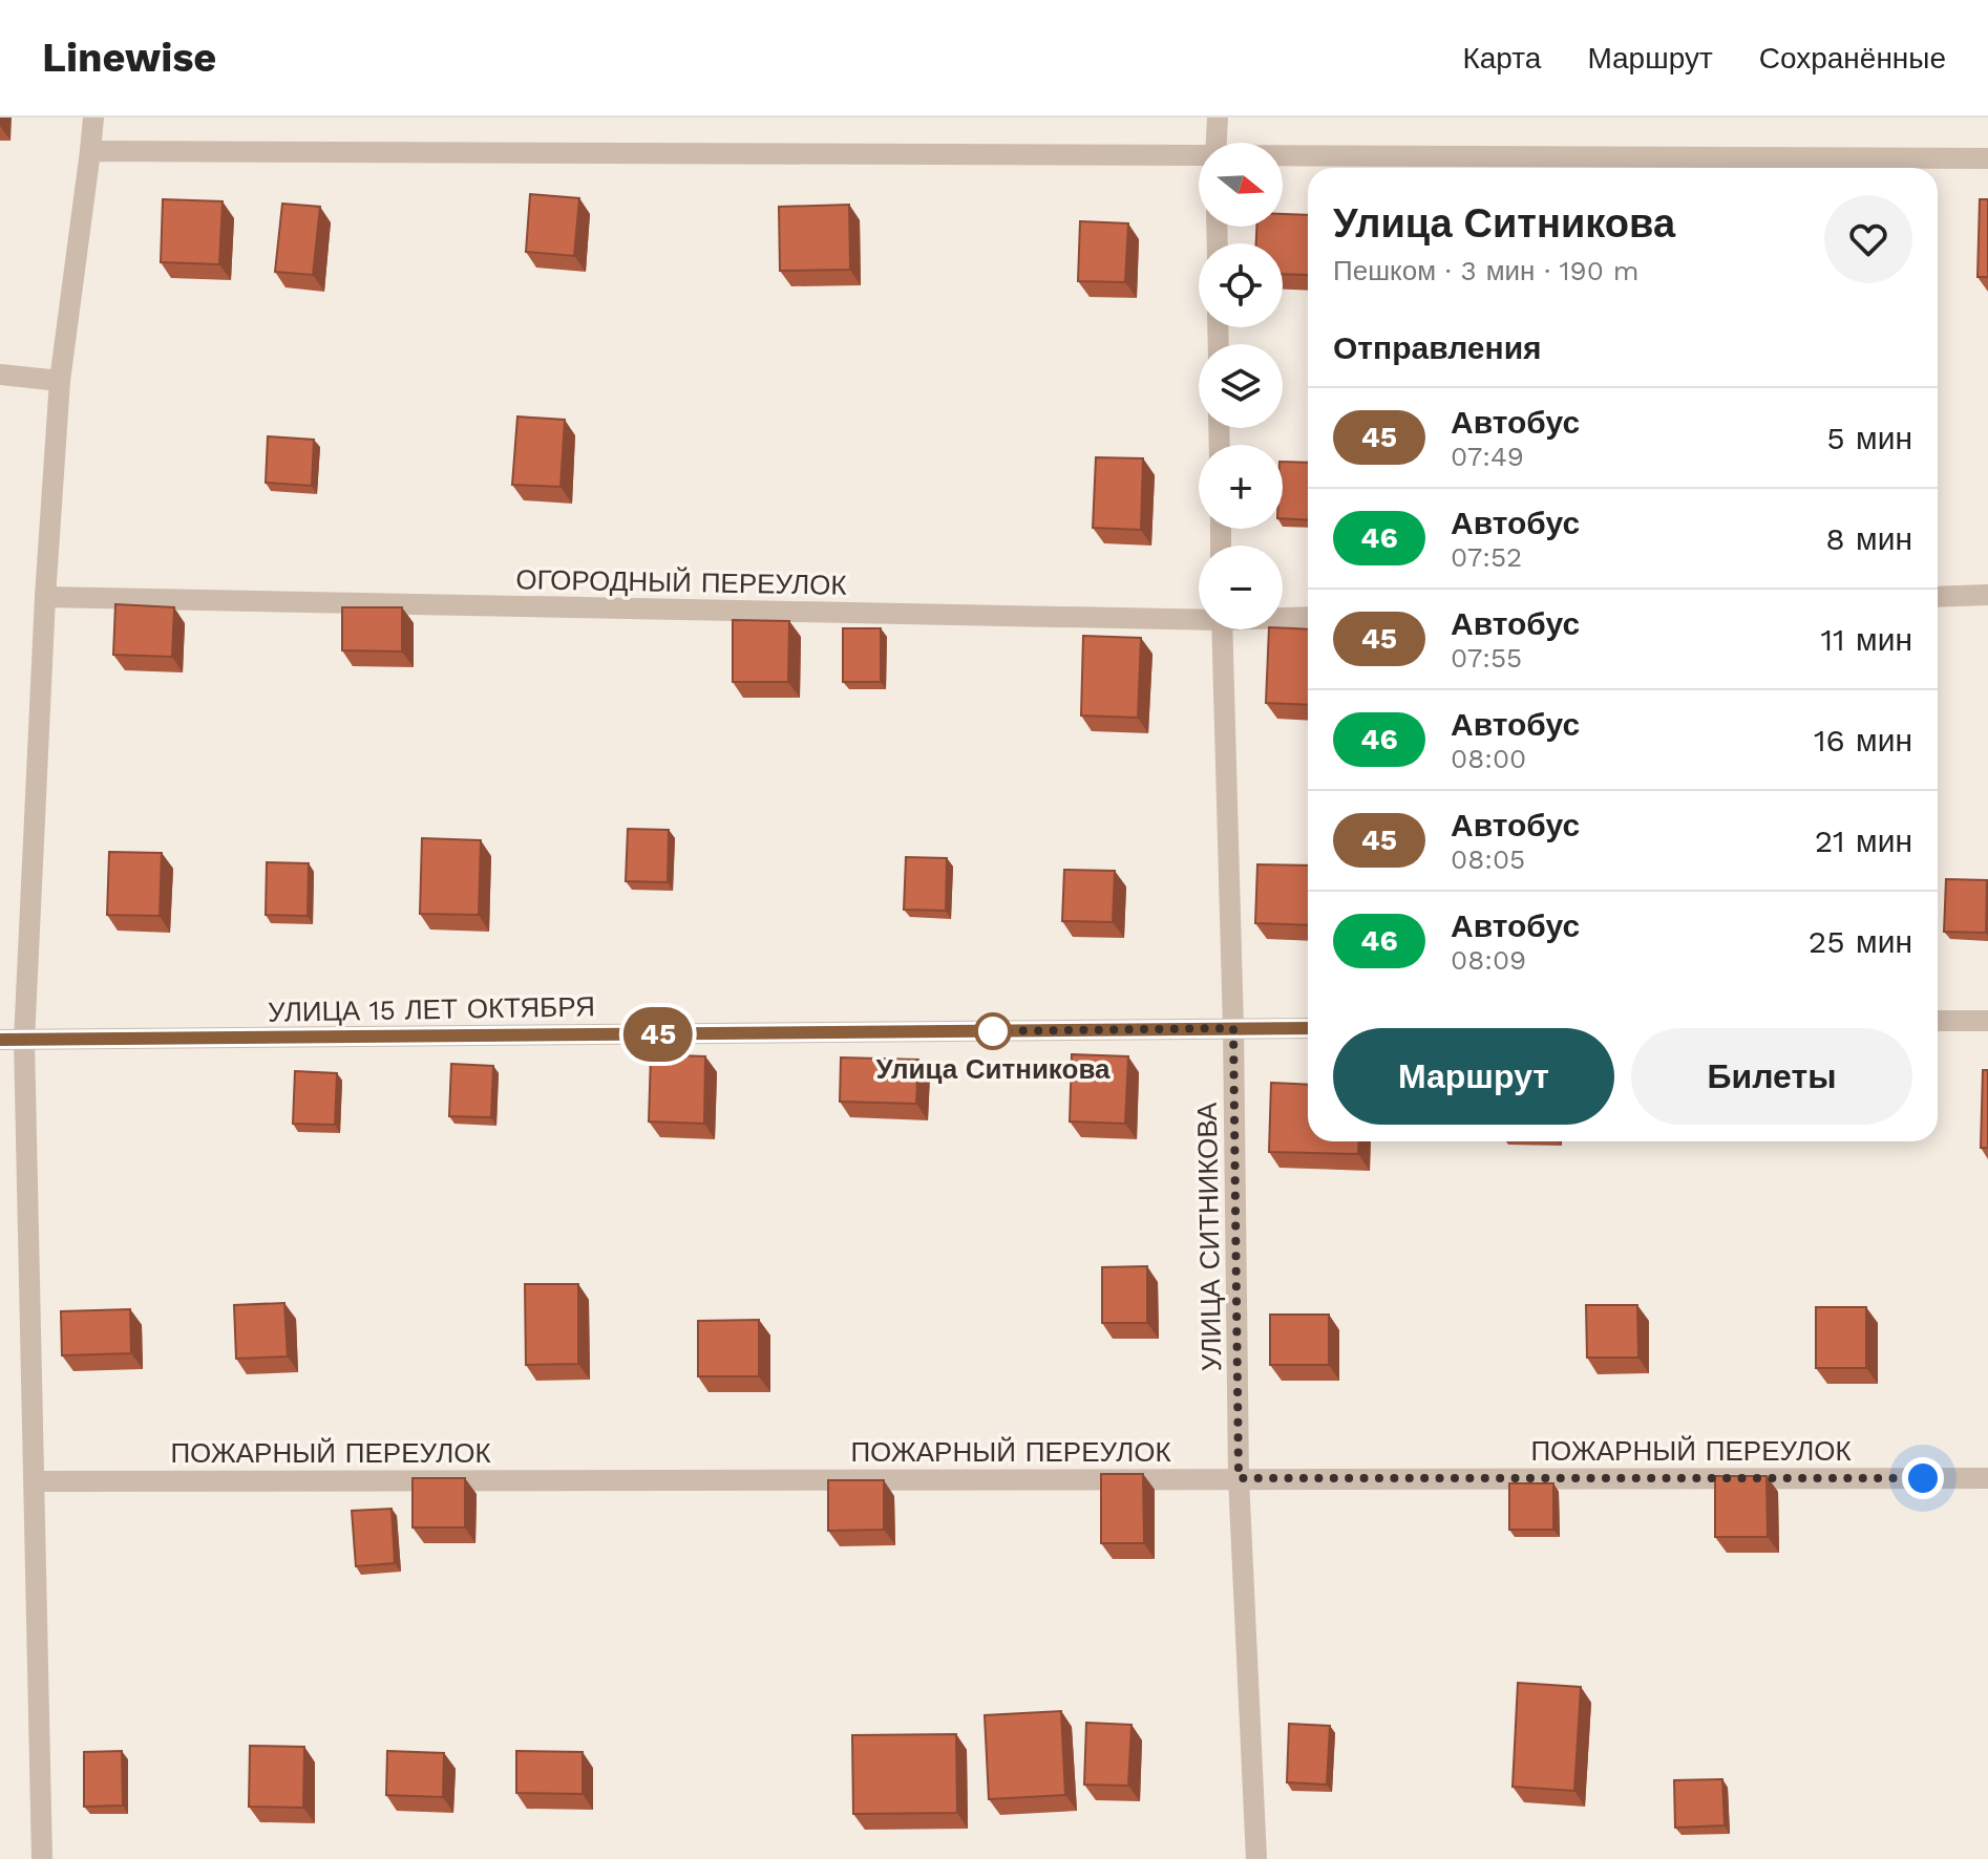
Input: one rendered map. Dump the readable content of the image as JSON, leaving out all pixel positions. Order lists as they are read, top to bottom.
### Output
{
  "streets": {
    "street": [
      "ОГОРОДНЫЙ ПЕРЕУЛОК",
      "УЛИЦА 15 ЛЕТ ОКТЯБРЯ",
      "УЛИЦА СИТНИКОВА",
      "ПОЖАРНЫЙ ПЕРЕУЛОК"
    ]
  },
  "crossings": [
    ["УЛИЦА 15 ЛЕТ ОКТЯБРЯ", "УЛИЦА СИТНИКОВА"],
    ["УЛИЦА СИТНИКОВА", "ПОЖАРНЫЙ ПЕРЕУЛОК"]
  ],
  "places": ["Улица Ситникова"],
  "lines": ["bus line 45"],
  "north": "right",
  "page": {
    "header": "Linewise",
    "nav": ["Карта", "Маршрут", "Сохранённые"],
    "on_map": "45",
    "map_buttons": ["+", "−"],
    "heading": [
      ["Улица Ситникова", "Пешком · 3 мин · 190 m"],
      "Отправления"
    ],
    "list": [
      {
        "mark": "45",
        "name": "Автобус",
        "note": "07:49",
        "value": "5 мин"
      },
      {
        "mark": "46",
        "name": "Автобус",
        "note": "07:52",
        "value": "8 мин"
      },
      {
        "mark": "45",
        "name": "Автобус",
        "note": "07:55",
        "value": "11 мин"
      },
      {
        "mark": "46",
        "name": "Автобус",
        "note": "08:00",
        "value": "16 мин"
      },
      {
        "mark": "45",
        "name": "Автобус",
        "note": "08:05",
        "value": "21 мин"
      },
      {
        "mark": "46",
        "name": "Автобус",
        "note": "08:09",
        "value": "25 мин"
      }
    ],
    "buttons": ["Маршрут", "Билеты"]
  }
}
